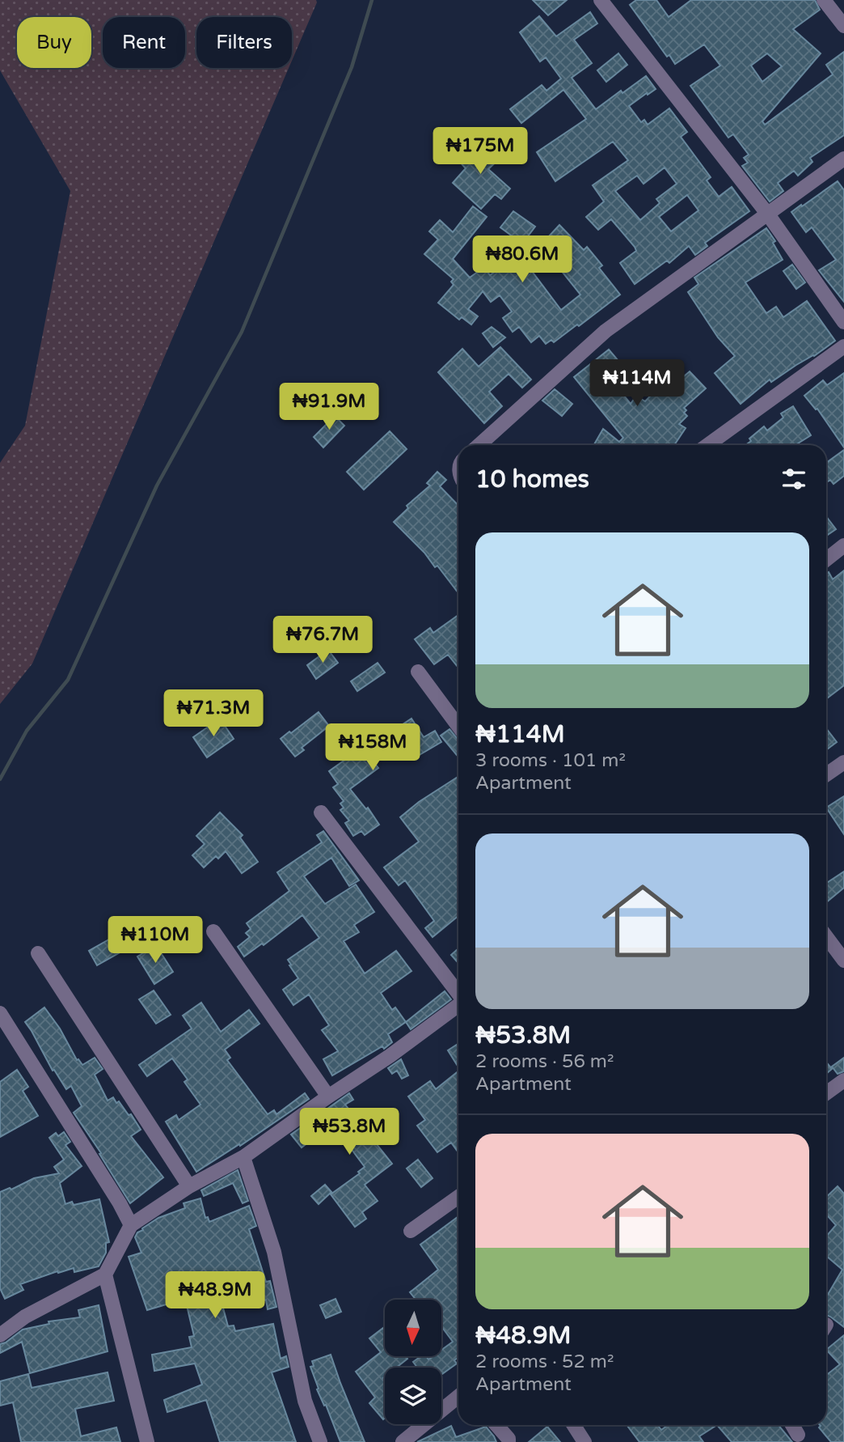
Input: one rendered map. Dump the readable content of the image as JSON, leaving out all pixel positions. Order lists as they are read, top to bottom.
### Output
{
  "north": "bottom",
  "page": {
    "chip": ["Buy", "Rent", "Filters"],
    "price": [
      "₦175M",
      "₦80.6M",
      "₦114M",
      "₦91.9M",
      "₦76.7M",
      "₦71.3M",
      "₦158M",
      "₦110M",
      "₦53.8M",
      "₦48.9M"
    ],
    "heading": "10 homes",
    "list": [
      {
        "name": "₦114M",
        "note": "3 rooms · 101 m² · Apartment"
      },
      {
        "name": "₦53.8M",
        "note": "2 rooms · 56 m² · Apartment"
      },
      {
        "name": "₦48.9M",
        "note": "2 rooms · 52 m² · Apartment"
      }
    ]
  }
}
